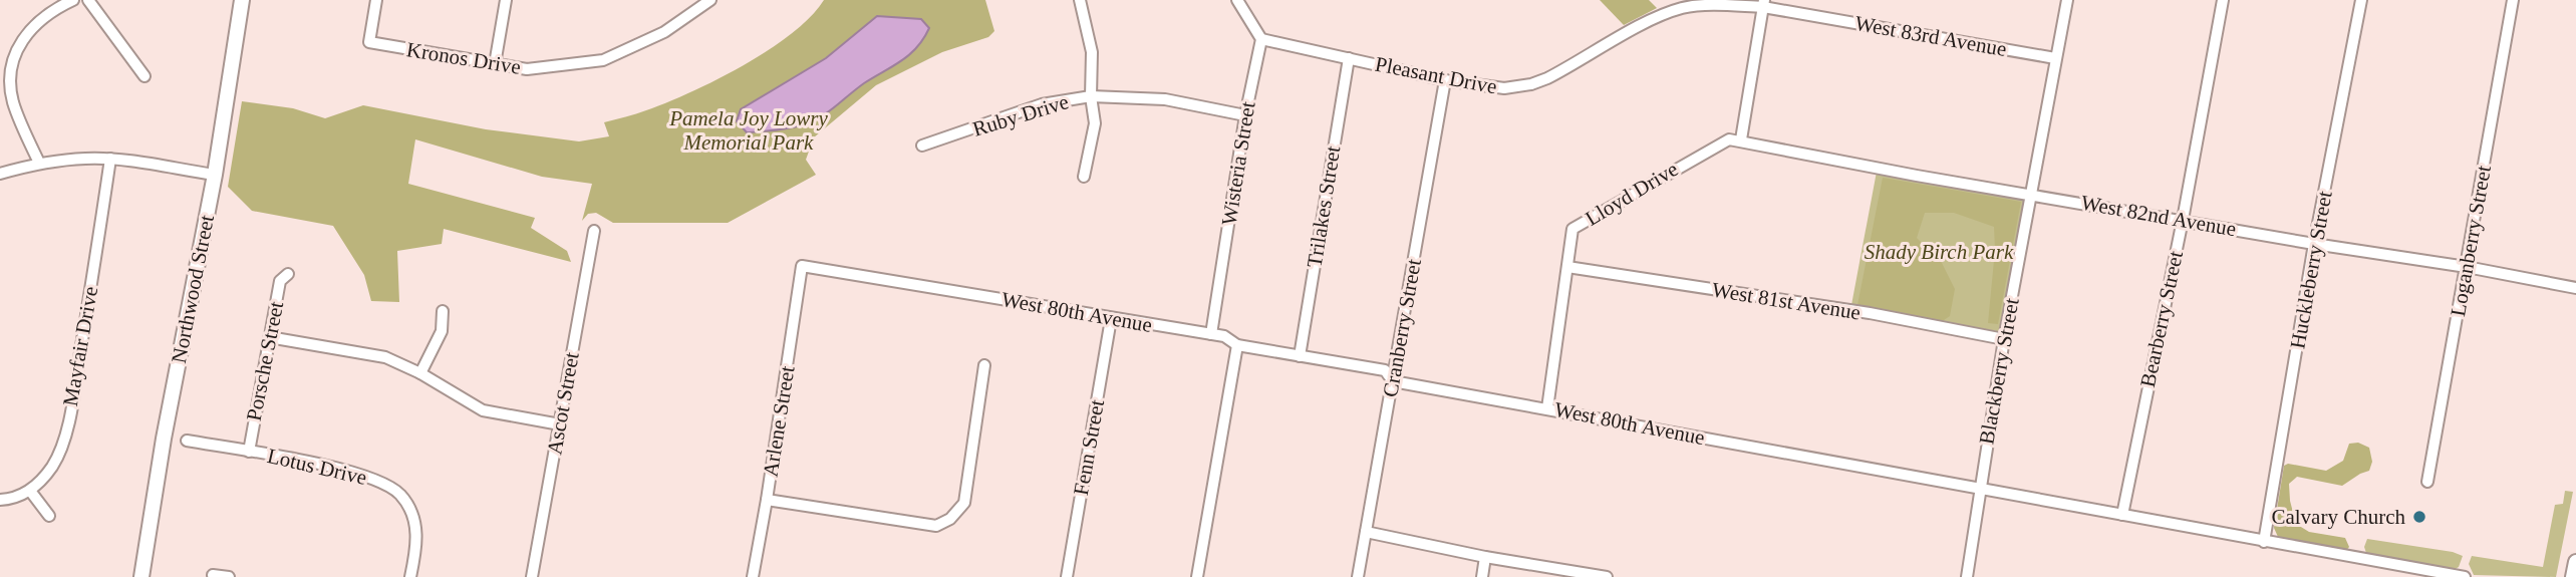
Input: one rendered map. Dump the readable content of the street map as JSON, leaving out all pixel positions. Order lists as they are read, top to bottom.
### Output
{
  "streets": {
    "street": [
      "West 83rd Avenue",
      "Kronos Drive",
      "Pleasant Drive",
      "Ruby Drive",
      "Wisteria Street",
      "Lloyd Drive",
      "Trilakes Street",
      "West 82nd Avenue",
      "Loganberry Street",
      "Huckleberry Street",
      "Northwood Street",
      "West 81st Avenue",
      "West 80th Avenue",
      "Bearberry Street",
      "Cranberry Street",
      "Mayfair Drive",
      "Porsche Street",
      "Blackberry Street",
      "Ascot Street",
      "Arlene Street",
      "Fenn Street",
      "Lotus Drive"
    ]
  },
  "crossings": [
    ["West 83rd Avenue", "Pleasant Drive"],
    ["West 83rd Avenue", "Blackberry Street"],
    ["Pleasant Drive", "Wisteria Street"],
    ["Pleasant Drive", "Trilakes Street"],
    ["Pleasant Drive", "Cranberry Street"],
    ["Ruby Drive", "Wisteria Street"],
    ["Wisteria Street", "West 80th Avenue"],
    ["Lloyd Drive", "West 82nd Avenue"],
    ["Lloyd Drive", "West 81st Avenue"],
    ["Lloyd Drive", "West 80th Avenue"],
    ["Trilakes Street", "West 80th Avenue"],
    ["West 82nd Avenue", "Loganberry Street"],
    ["West 82nd Avenue", "Huckleberry Street"],
    ["West 82nd Avenue", "Bearberry Street"],
    ["West 82nd Avenue", "Blackberry Street"],
    ["Huckleberry Street", "West 80th Avenue"],
    ["West 81st Avenue", "Blackberry Street"],
    ["West 80th Avenue", "Bearberry Street"],
    ["West 80th Avenue", "Cranberry Street"],
    ["West 80th Avenue", "Blackberry Street"],
    ["West 80th Avenue", "Arlene Street"],
    ["West 80th Avenue", "Fenn Street"],
    ["Porsche Street", "Lotus Drive"]
  ],
  "parks": ["Pamela Joy Lowry Memorial Park", "Shady Birch Park"],
  "places": ["Calvary Church"]
}
